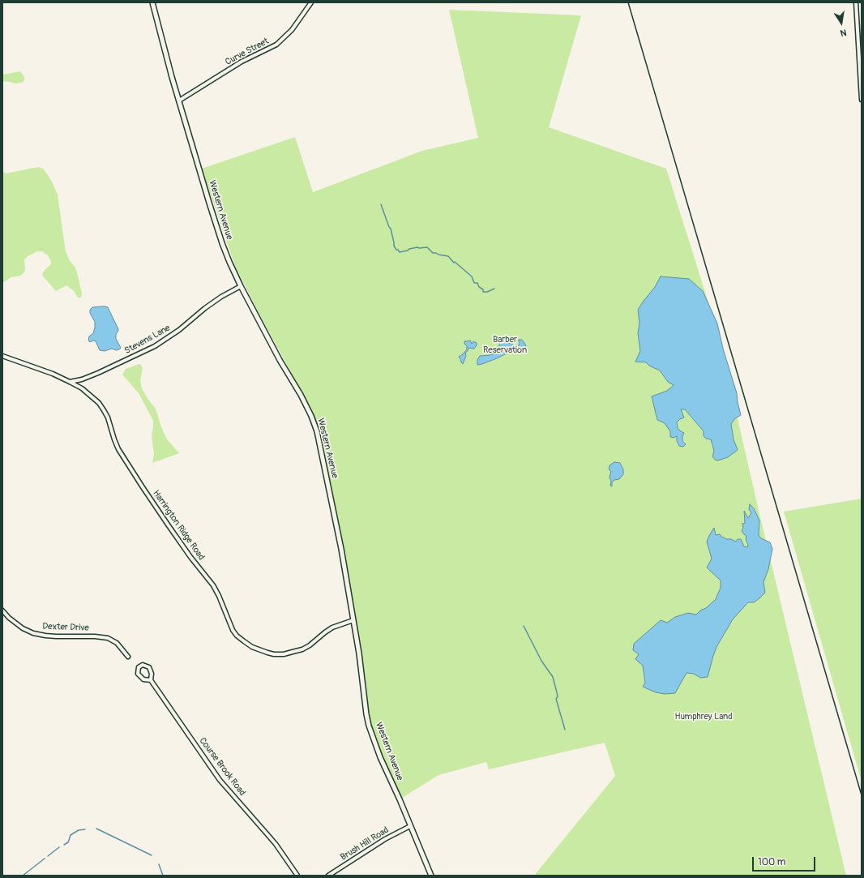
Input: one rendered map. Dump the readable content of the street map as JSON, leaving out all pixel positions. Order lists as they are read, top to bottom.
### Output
{
  "streets": {
    "street": [
      "Curve Street",
      "Western Avenue",
      "Stevens Lane",
      "Harrington Ridge Road",
      "Dexter Drive",
      "Course Brook Road",
      "Brush Hill Road"
    ]
  },
  "crossings": [
    ["Curve Street", "Western Avenue"],
    ["Western Avenue", "Stevens Lane"],
    ["Western Avenue", "Harrington Ridge Road"],
    ["Western Avenue", "Brush Hill Road"],
    ["Stevens Lane", "Harrington Ridge Road"]
  ],
  "parks": ["Barber Reservation", "Humphrey Land"],
  "scale_bar": "100 m",
  "north": "bottom"
}
